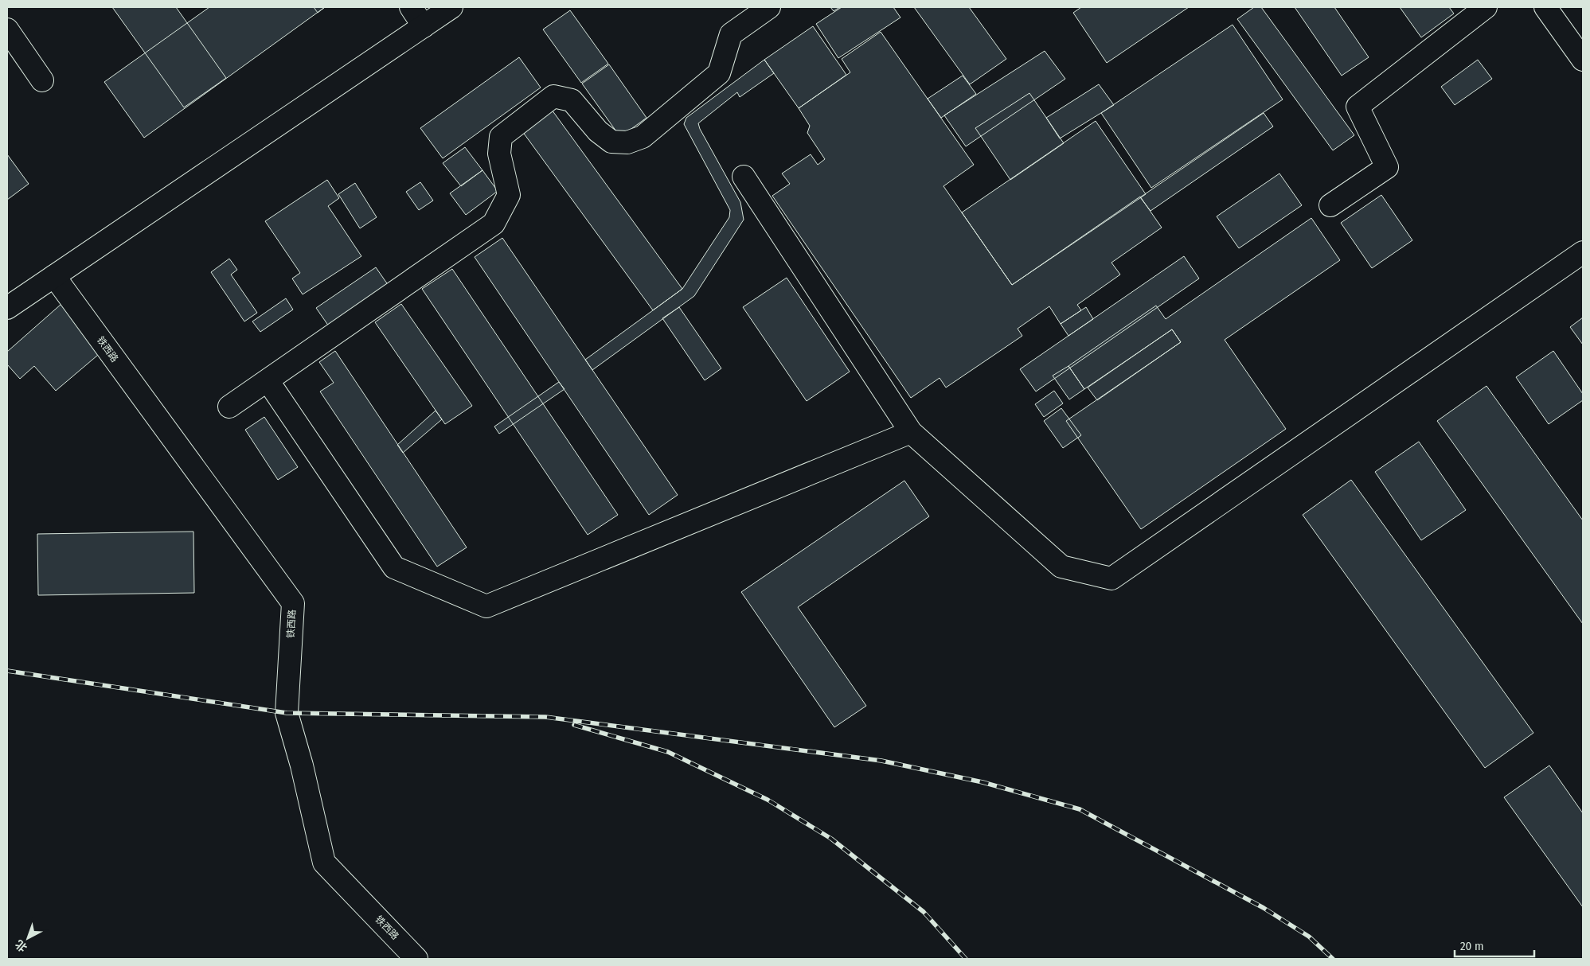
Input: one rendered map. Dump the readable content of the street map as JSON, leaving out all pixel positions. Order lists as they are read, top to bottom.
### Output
{
  "streets": {
    "street": ["铁西路"]
  },
  "scale_bar": "20 m",
  "north": "bottom left"
}
